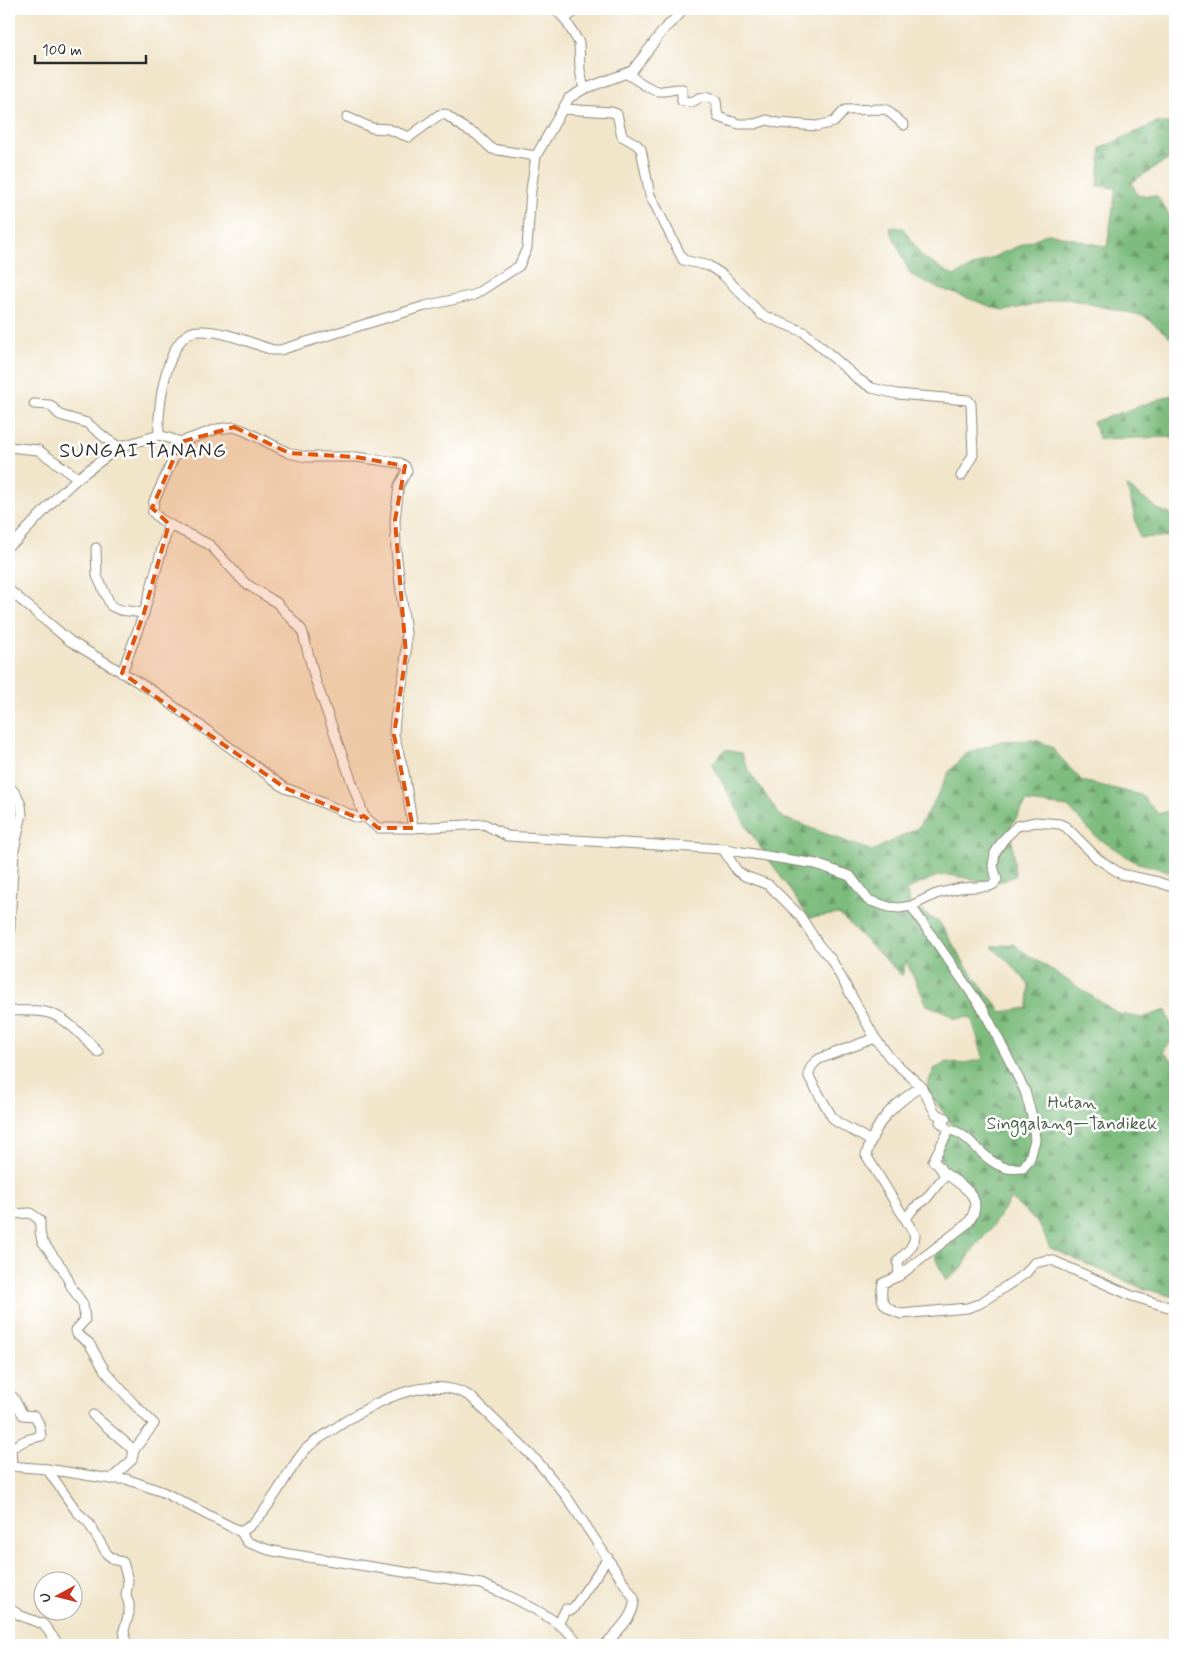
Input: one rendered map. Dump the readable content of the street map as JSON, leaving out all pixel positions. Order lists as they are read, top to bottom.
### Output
{
  "districts": ["SUNGAI TANANG"],
  "parks": ["Hutan Singgalang—Tandikek"],
  "scale_bar": "100 m",
  "north": "left"
}
